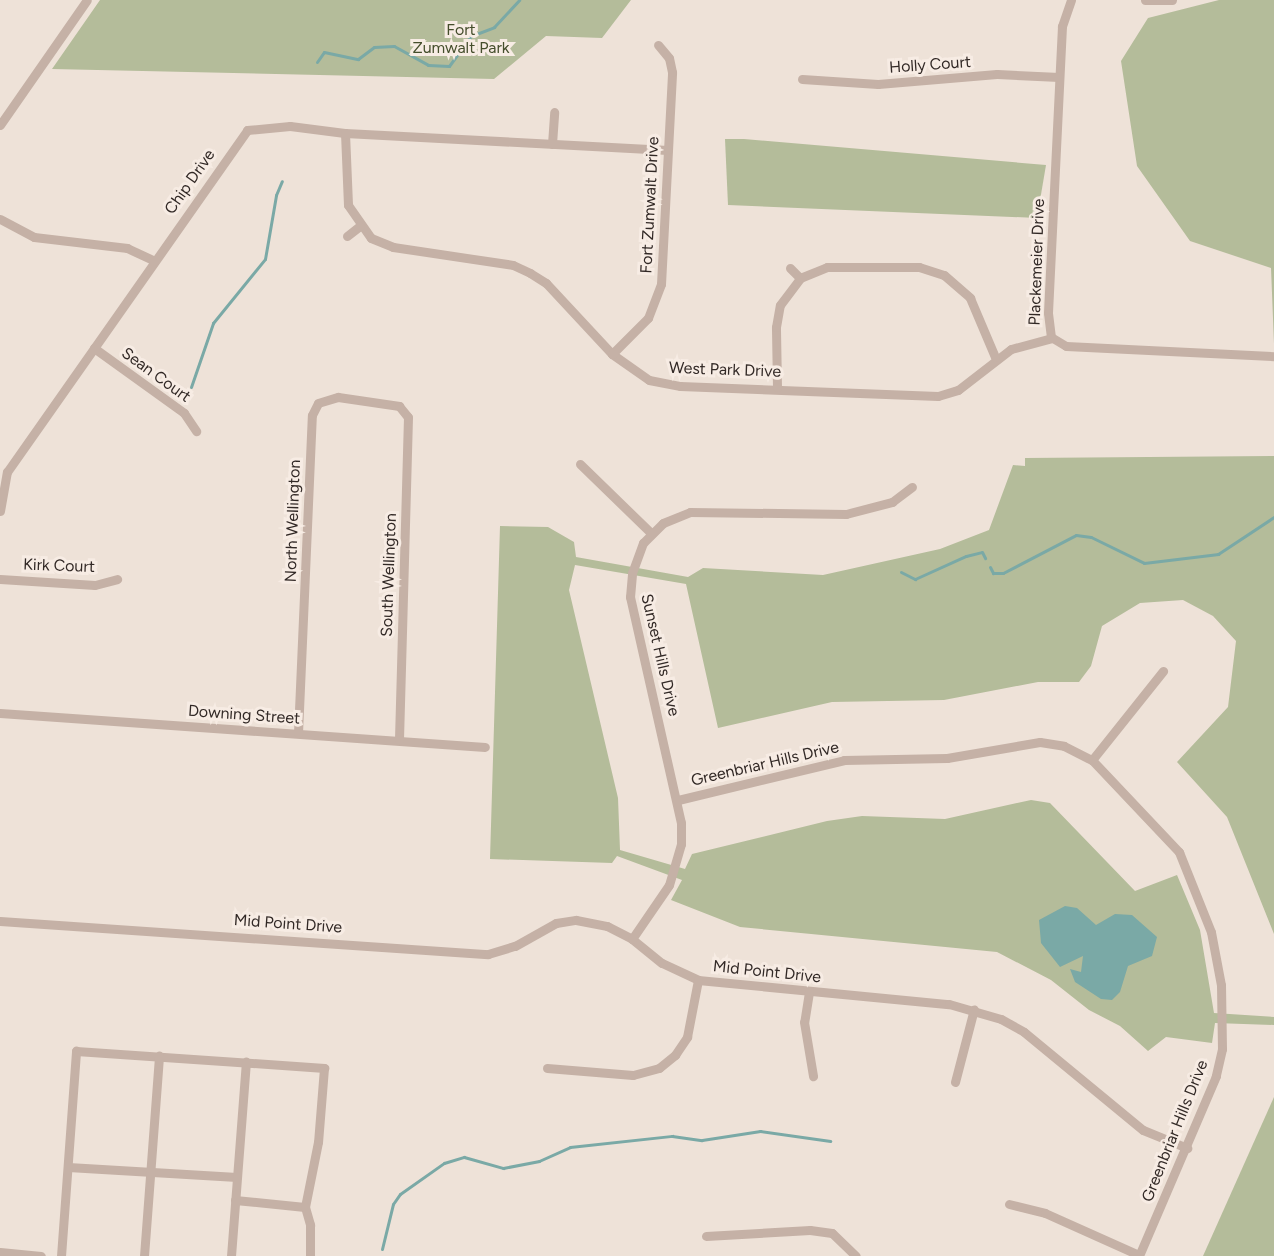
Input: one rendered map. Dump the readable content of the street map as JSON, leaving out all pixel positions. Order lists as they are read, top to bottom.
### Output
{
  "streets": {
    "street": [
      "Holly Court",
      "Chip Drive",
      "Fort Zumwalt Drive",
      "Plackemeier Drive",
      "West Park Drive",
      "Sean Court",
      "North Wellington",
      "Kirk Court",
      "South Wellington",
      "Sunset Hills Drive",
      "Downing Street",
      "Greenbriar Hills Drive",
      "Mid Point Drive"
    ]
  },
  "crossings": [
    ["Holly Court", "Plackemeier Drive"],
    ["Chip Drive", "Fort Zumwalt Drive"],
    ["Chip Drive", "Sean Court"],
    ["Fort Zumwalt Drive", "West Park Drive"],
    ["Plackemeier Drive", "West Park Drive"],
    ["North Wellington", "South Wellington"],
    ["North Wellington", "Downing Street"],
    ["South Wellington", "Downing Street"],
    ["Sunset Hills Drive", "Greenbriar Hills Drive"],
    ["Sunset Hills Drive", "Mid Point Drive"],
    ["Greenbriar Hills Drive", "Mid Point Drive"]
  ],
  "parks": ["Fort Zumwalt Park"]
}
